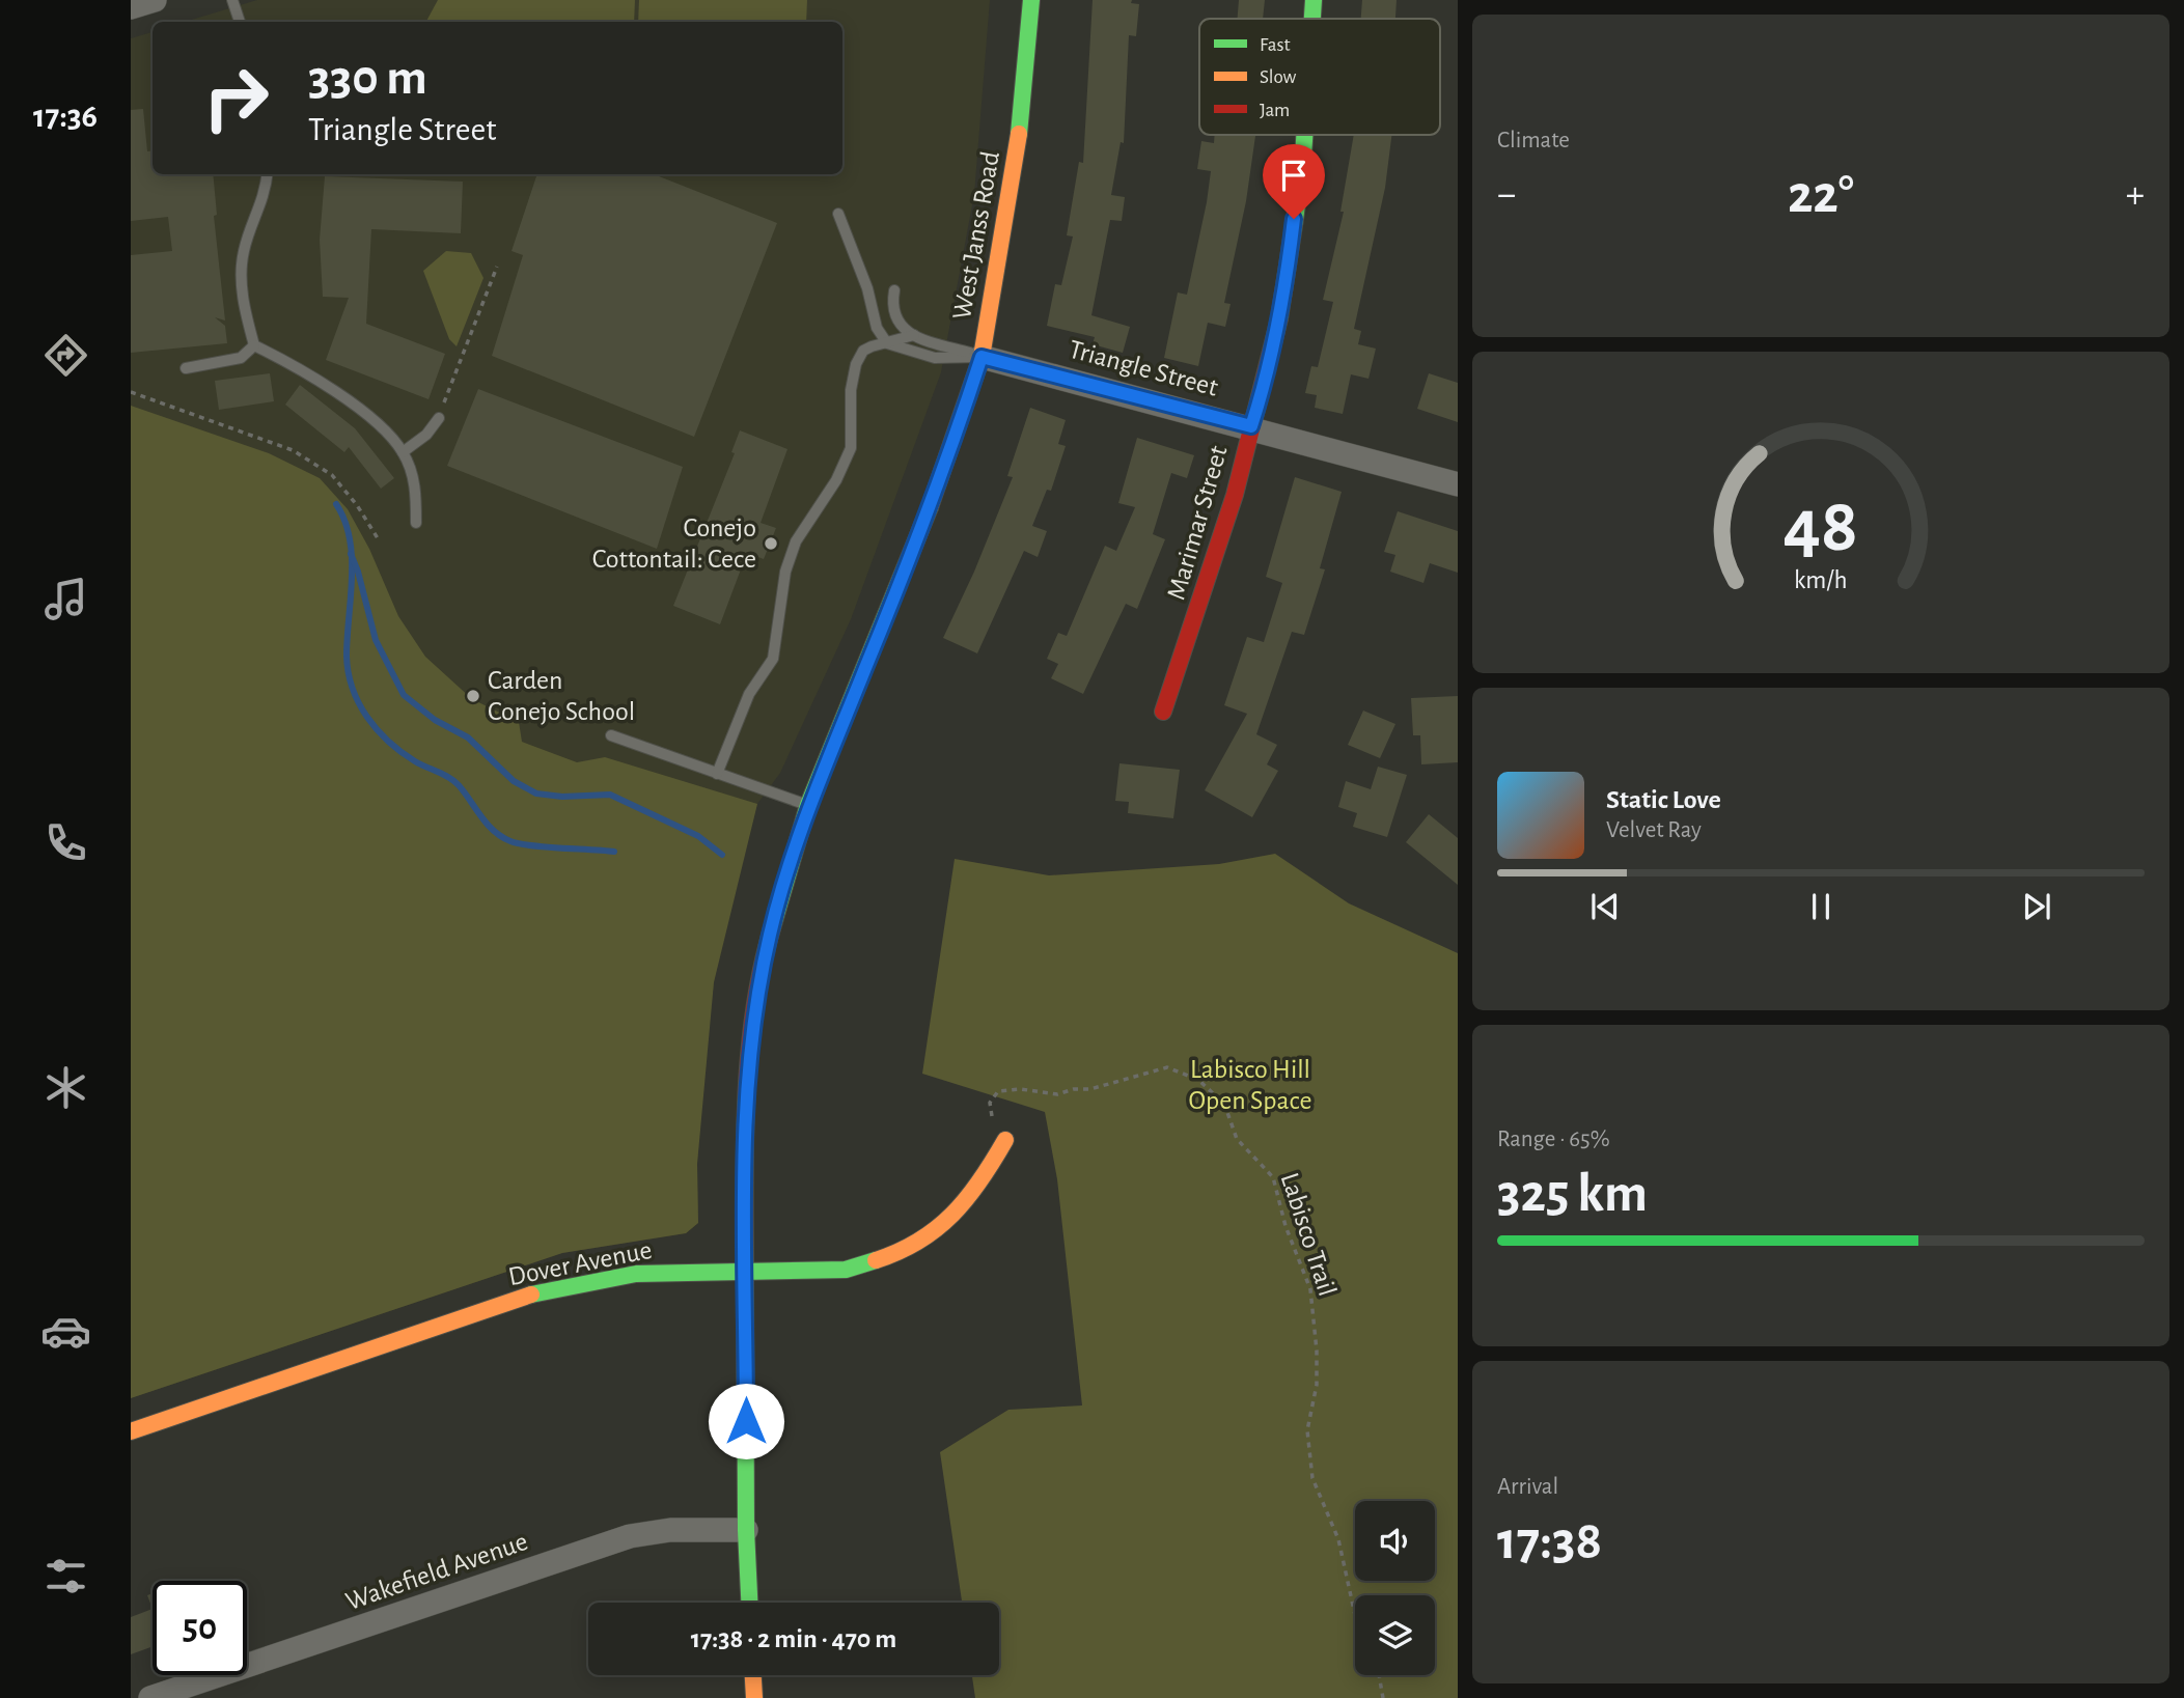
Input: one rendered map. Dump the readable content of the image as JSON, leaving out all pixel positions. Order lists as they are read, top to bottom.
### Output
{
  "streets": {
    "main road": ["West Janss Road", "Marimar Street", "Dover Avenue"],
    "street": ["Triangle Street", "Wakefield Avenue"],
    "path": ["Labisco Trail"]
  },
  "crossings": [
    ["West Janss Road", "Triangle Street"],
    ["West Janss Road", "Dover Avenue"],
    ["West Janss Road", "Wakefield Avenue"],
    ["Triangle Street", "Marimar Street"],
    ["Labisco Trail", "Dover Avenue"]
  ],
  "parks": ["Labisco Hill Open Space"],
  "places": ["Conejo Cottontail: Cece", "Carden Conejo School"],
  "legend": ["Fast", "Slow", "Jam"],
  "page": {
    "tabs": "17:36",
    "tile": [
      "Climate",
      ["Range · 65%", "325 km"],
      ["Arrival", "17:38"]
    ],
    "turn": ["330 m", "Triangle Street"],
    "heat": ["−", "22°", "+"],
    "song": ["Static Love", "Velvet Ray"],
    "limit": "50",
    "trip": "17:38 · 2 min · 470 m",
    "gauge": ["48", "km/h"]
  }
}
